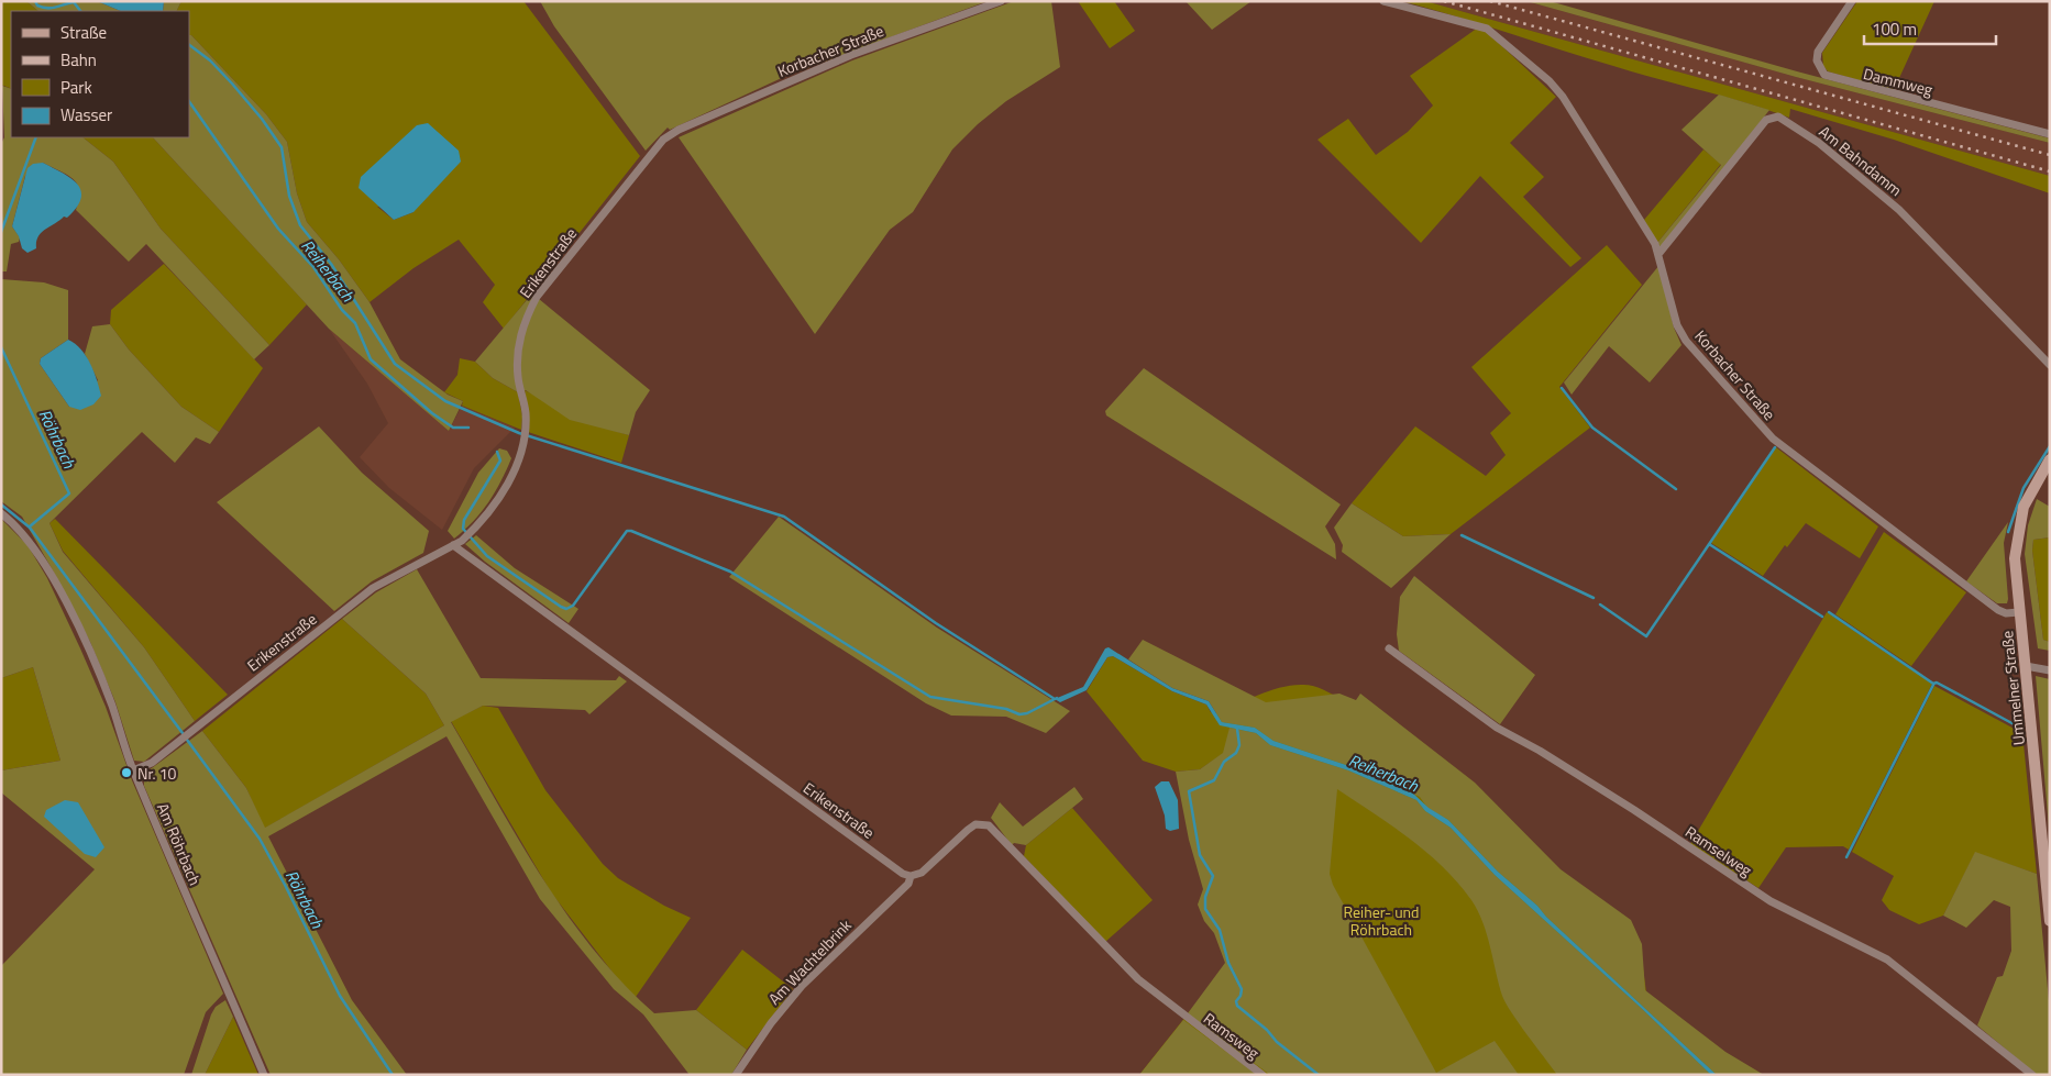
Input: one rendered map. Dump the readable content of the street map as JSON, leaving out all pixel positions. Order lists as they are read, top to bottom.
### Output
{
  "streets": {
    "main road": ["Ummelner Straße"],
    "street": [
      "Korbacher Straße",
      "Dammweg",
      "Am Bahndamm",
      "Erikenstraße",
      "Am Röhrbach",
      "Ramselweg",
      "Am Wachtelbrink",
      "Ramsweg"
    ]
  },
  "crossings": [
    ["Korbacher Straße", "Am Bahndamm"],
    ["Korbacher Straße", "Erikenstraße"],
    ["Korbacher Straße", "Ummelner Straße"],
    ["Erikenstraße", "Am Röhrbach"],
    ["Erikenstraße", "Am Wachtelbrink"],
    ["Erikenstraße", "Ramsweg"],
    ["Am Wachtelbrink", "Ramsweg"]
  ],
  "water": ["Reiherbach", "Röhrbach"],
  "parks": ["Reiher- und Röhrbach"],
  "places": ["Nr. 10"],
  "legend": [
    "Straße",
    "Bahn",
    "Park",
    "Wasser"
  ],
  "scale_bar": "100 m"
}
